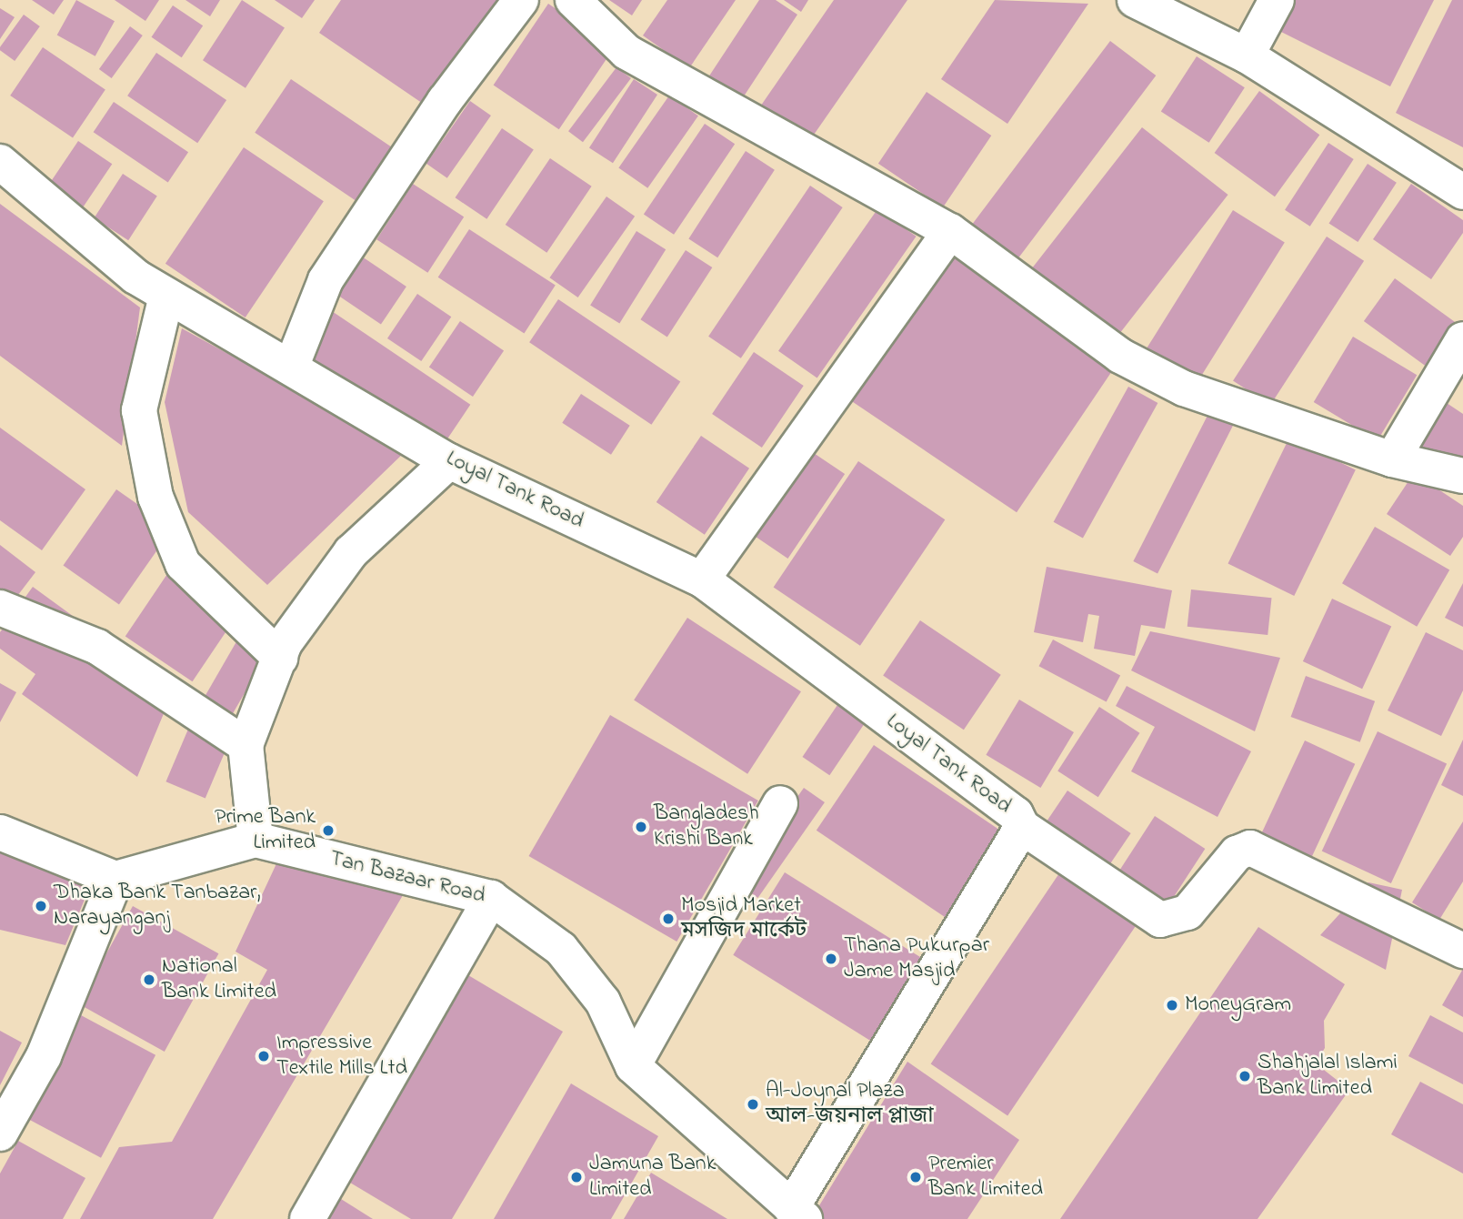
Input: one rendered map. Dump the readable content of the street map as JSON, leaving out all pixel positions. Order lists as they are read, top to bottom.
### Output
{
  "streets": {
    "street": ["Loyal Tank Road", "Tan Bazaar Road"]
  },
  "crossings": [
    ["Loyal Tank Road", "Tan Bazaar Road"]
  ],
  "places": [
    "Bangladesh Krishi Bank",
    "Prime Bank Limited",
    "Dhaka Bank Tanbazar, Narayanganj",
    "Mosjid Market মসজিদ মার্কেট",
    "Thana Pukurpar Jame Masjid",
    "National Bank Limited",
    "MoneyGram",
    "Impressive Textile Mills Ltd",
    "Shahjalal Islami Bank Limited",
    "Al-Joynal Plaza আল-জয়নাল প্লাজা",
    "Jamuna Bank Limited",
    "Premier Bank Limited"
  ]
}
